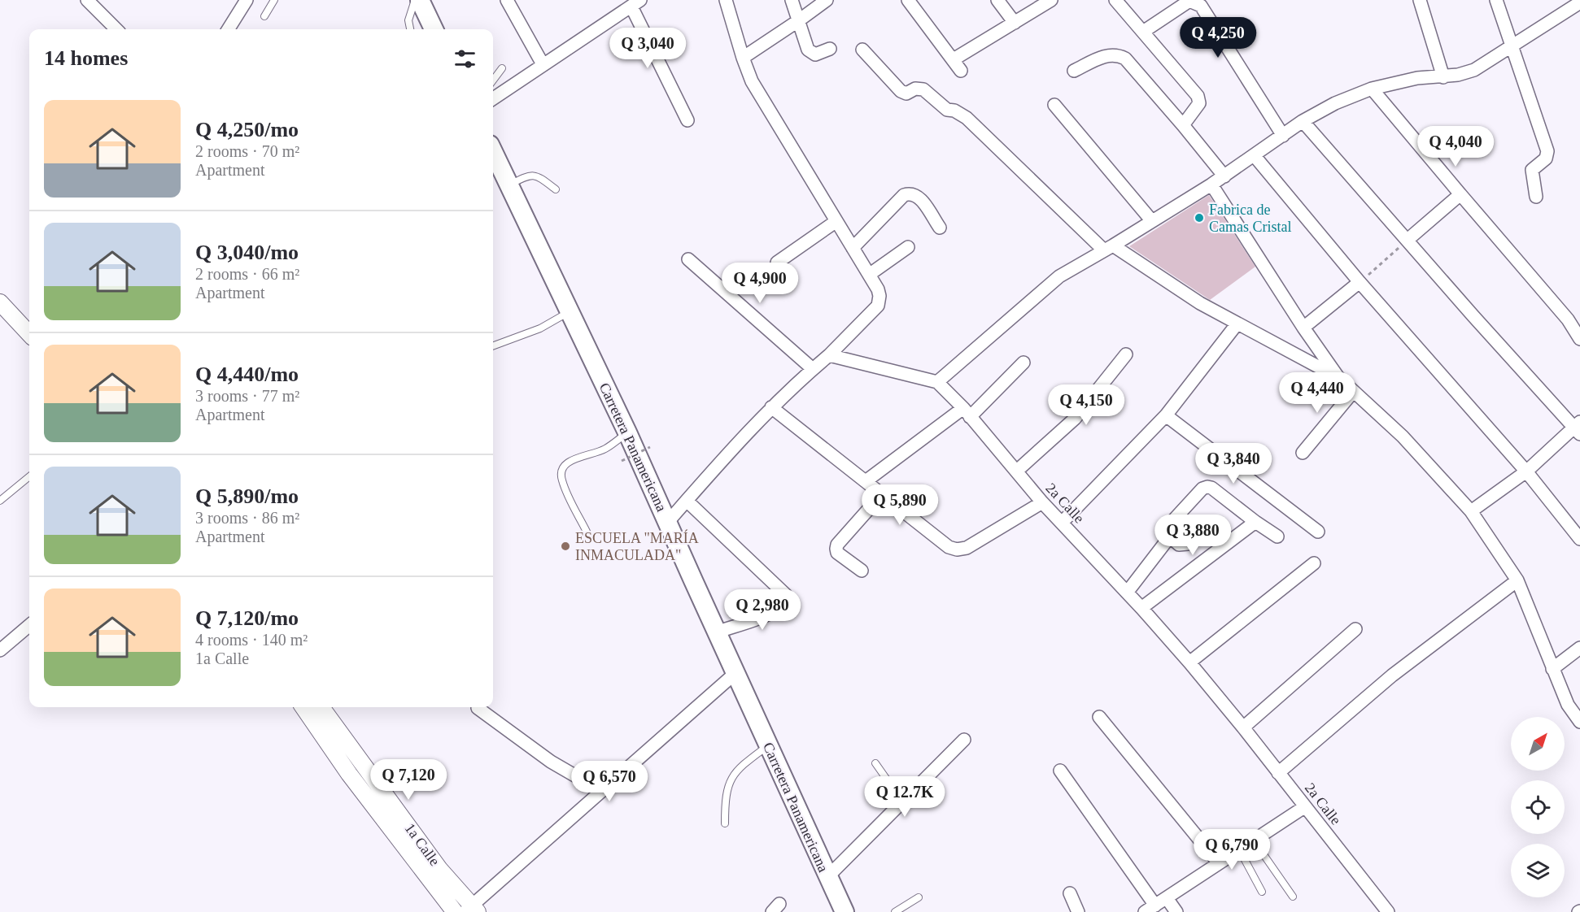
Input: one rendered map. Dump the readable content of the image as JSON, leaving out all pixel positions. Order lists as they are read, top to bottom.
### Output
{
  "streets": {
    "main road": ["Carretera Panamericana"],
    "street": ["2a Calle", "1a Calle"]
  },
  "places": ["Fabrica de Camas Cristal", "ESCUELA \"MARÍA INMACULADA\""],
  "north": "top right",
  "page": {
    "price": [
      "Q 4,250",
      "Q 3,040",
      "Q 4,040",
      "Q 4,900",
      "Q 4,440",
      "Q 4,150",
      "Q 3,840",
      "Q 5,890",
      "Q 3,880",
      "Q 2,980",
      "Q 7,120",
      "Q 6,570",
      "Q 12.7K",
      "Q 6,790"
    ],
    "heading": "14 homes",
    "list": [
      {
        "name": "Q 4,250/mo",
        "note": "2 rooms · 70 m² · Apartment"
      },
      {
        "name": "Q 3,040/mo",
        "note": "2 rooms · 66 m² · Apartment"
      },
      {
        "name": "Q 4,440/mo",
        "note": "3 rooms · 77 m² · Apartment"
      },
      {
        "name": "Q 5,890/mo",
        "note": "3 rooms · 86 m² · Apartment"
      },
      {
        "name": "Q 7,120/mo",
        "note": "4 rooms · 140 m² · 1a Calle"
      }
    ]
  }
}
